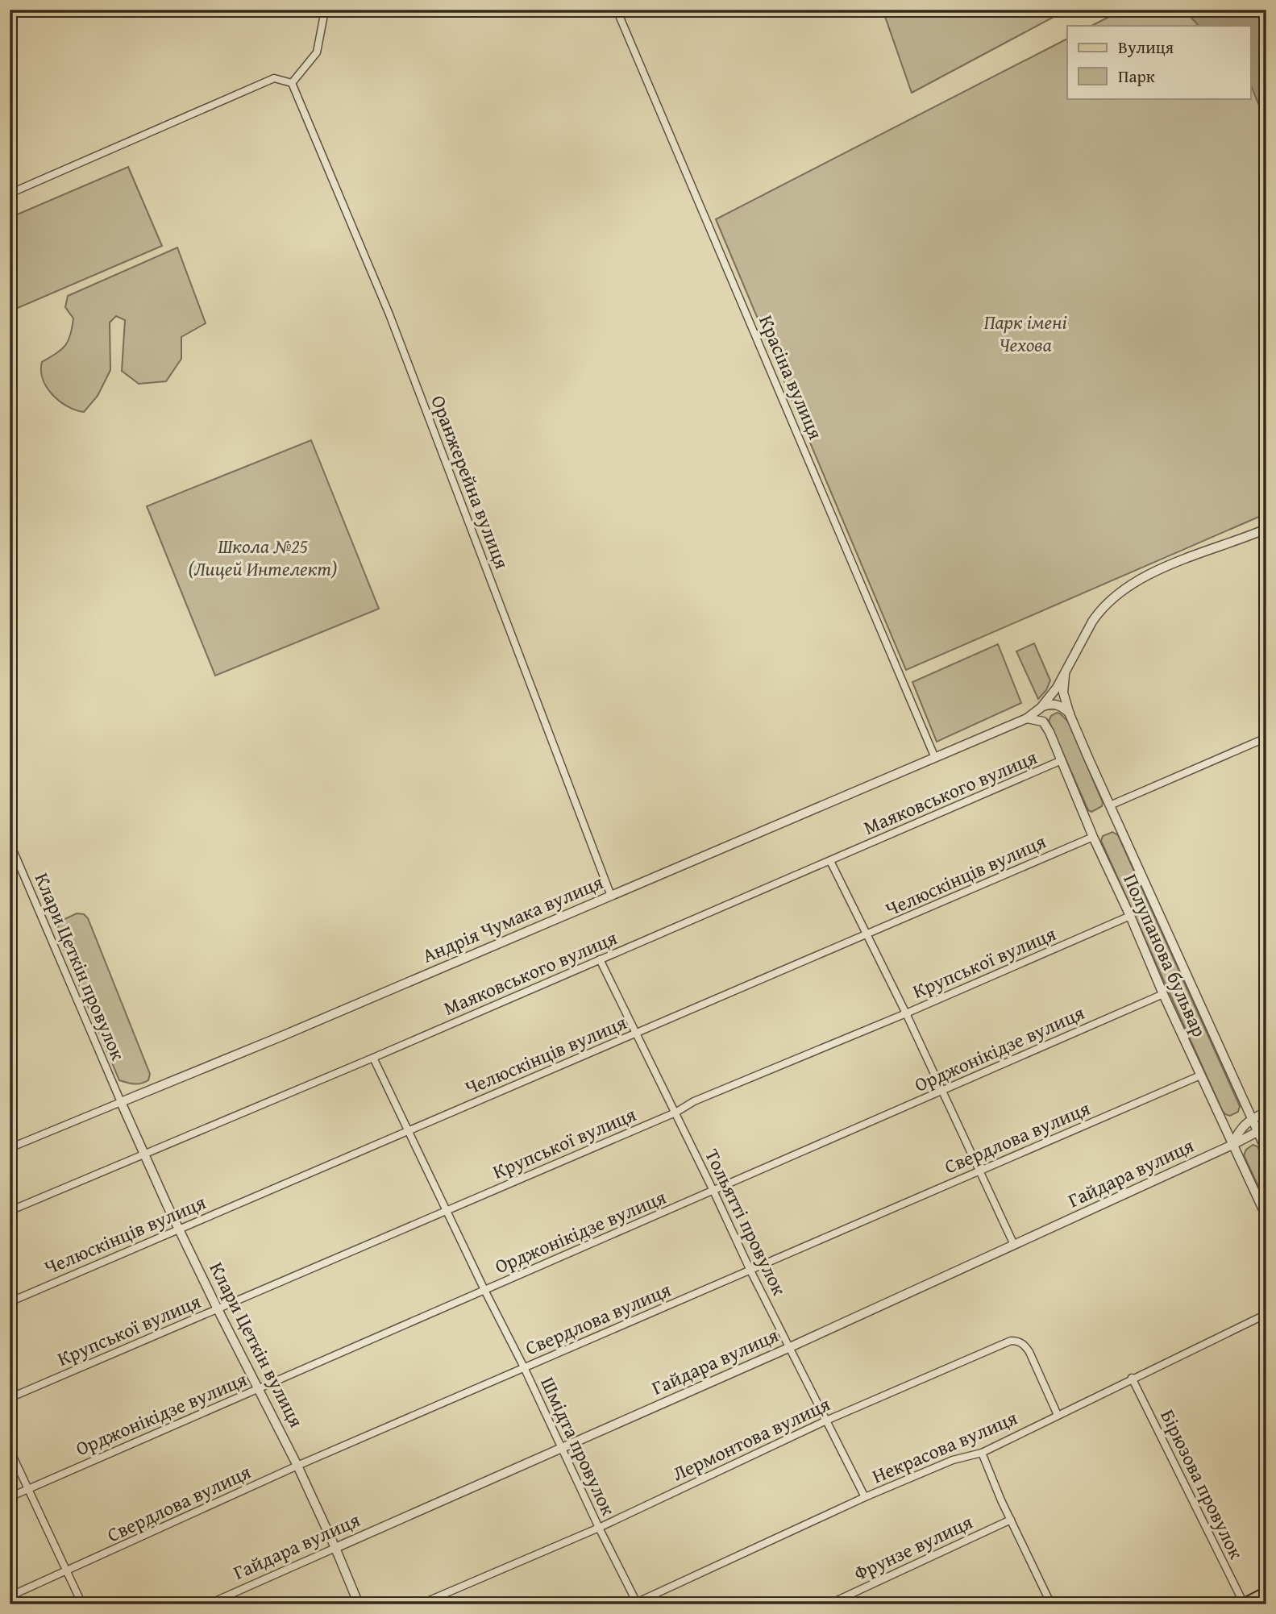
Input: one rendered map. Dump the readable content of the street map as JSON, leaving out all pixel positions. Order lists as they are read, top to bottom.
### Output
{
  "streets": {
    "street": [
      "Красіна вулиця",
      "Оранжерейна вулиця",
      "Маяковського вулиця",
      "Челюскінців вулиця",
      "Андрія Чумака вулиця",
      "Полупанова бульвар",
      "Крупської вулиця",
      "Клари Цеткін провулок",
      "Орджонікідзе вулиця",
      "Свердлова вулиця",
      "Гайдара вулиця",
      "Тольятті провулок",
      "Клари Цеткін вулиця",
      "Лермонтова вулиця",
      "Шмідта провулок",
      "Некрасова вулиця",
      "Бірюзова провулок",
      "Фрунзе вулиця"
    ]
  },
  "crossings": [
    ["Красіна вулиця", "Андрія Чумака вулиця"],
    ["Оранжерейна вулиця", "Андрія Чумака вулиця"],
    ["Маяковського вулиця", "Полупанова бульвар"],
    ["Маяковського вулиця", "Тольятті провулок"],
    ["Маяковського вулиця", "Клари Цеткін вулиця"],
    ["Маяковського вулиця", "Шмідта провулок"],
    ["Челюскінців вулиця", "Полупанова бульвар"],
    ["Челюскінців вулиця", "Тольятті провулок"],
    ["Челюскінців вулиця", "Клари Цеткін вулиця"],
    ["Челюскінців вулиця", "Шмідта провулок"],
    ["Андрія Чумака вулиця", "Полупанова бульвар"],
    ["Андрія Чумака вулиця", "Клари Цеткін провулок"],
    ["Андрія Чумака вулиця", "Клари Цеткін вулиця"],
    ["Полупанова бульвар", "Крупської вулиця"],
    ["Полупанова бульвар", "Орджонікідзе вулиця"],
    ["Полупанова бульвар", "Свердлова вулиця"],
    ["Полупанова бульвар", "Гайдара вулиця"],
    ["Крупської вулиця", "Тольятті провулок"],
    ["Крупської вулиця", "Клари Цеткін вулиця"],
    ["Крупської вулиця", "Шмідта провулок"],
    ["Клари Цеткін провулок", "Клари Цеткін вулиця"],
    ["Орджонікідзе вулиця", "Тольятті провулок"],
    ["Орджонікідзе вулиця", "Клари Цеткін вулиця"],
    ["Орджонікідзе вулиця", "Шмідта провулок"],
    ["Свердлова вулиця", "Тольятті провулок"],
    ["Свердлова вулиця", "Клари Цеткін вулиця"],
    ["Свердлова вулиця", "Шмідта провулок"],
    ["Гайдара вулиця", "Тольятті провулок"],
    ["Гайдара вулиця", "Клари Цеткін вулиця"],
    ["Гайдара вулиця", "Шмідта провулок"],
    ["Тольятті провулок", "Лермонтова вулиця"],
    ["Тольятті провулок", "Некрасова вулиця"],
    ["Лермонтова вулиця", "Шмідта провулок"],
    ["Лермонтова вулиця", "Некрасова вулиця"],
    ["Шмідта провулок", "Некрасова вулиця"],
    ["Некрасова вулиця", "Бірюзова провулок"]
  ],
  "parks": ["Парк імені Чехова", "Школа №25 (Лицей Интелект)"],
  "legend": ["Вулиця", "Парк"]
}
